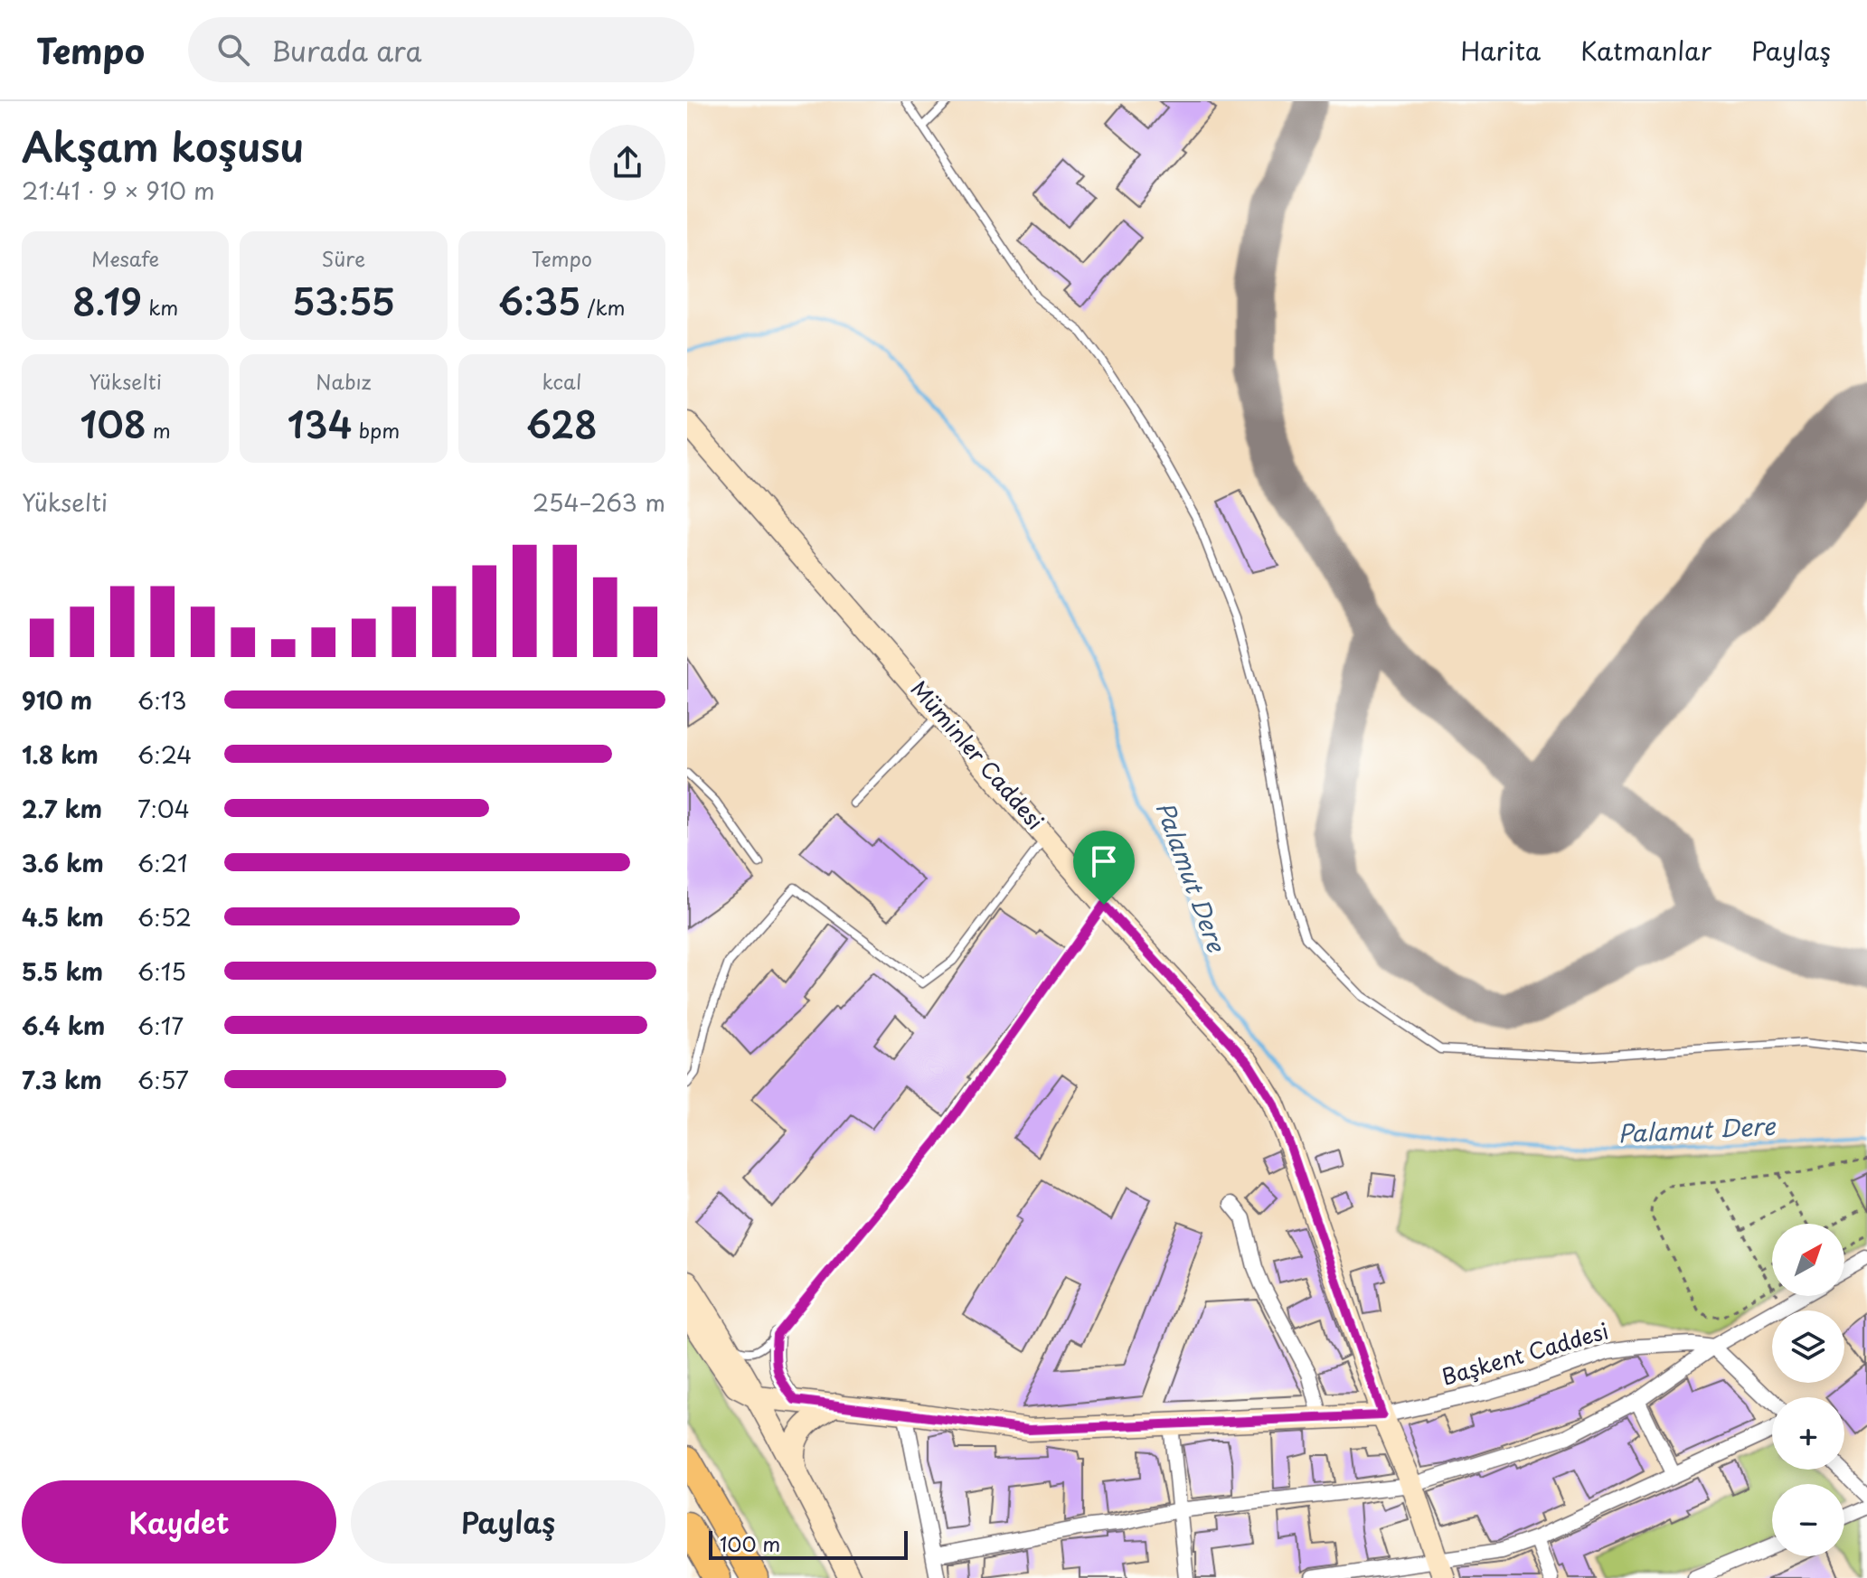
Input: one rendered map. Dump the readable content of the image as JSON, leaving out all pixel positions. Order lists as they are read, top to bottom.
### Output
{
  "streets": {
    "street": ["Müminler Caddesi", "Başkent Caddesi"]
  },
  "crossings": [
    ["Müminler Caddesi", "Başkent Caddesi"]
  ],
  "water": ["Palamut Dere"],
  "scale_bar": "100 m",
  "north": "top right",
  "page": {
    "header": "Tempo",
    "search": "Burada ara",
    "nav": ["Harita", "Katmanlar", "Paylaş"],
    "heading": ["Akşam koşusu", "21:41 · 9 × 910 m"],
    "stats": [
      ["Mesafe", "8.19 km"],
      ["Süre", "53:55"],
      ["Tempo", "6:35 /km"],
      ["Yükselti", "108 m"],
      ["Nabız", "134 bpm"],
      ["kcal", "628"]
    ],
    "chart": ["Yükselti", "254–263 m"],
    "list": [
      {
        "name": "910 m",
        "note": "6:13"
      },
      {
        "name": "1.8 km",
        "note": "6:24"
      },
      {
        "name": "2.7 km",
        "note": "7:04"
      },
      {
        "name": "3.6 km",
        "note": "6:21"
      },
      {
        "name": "4.5 km",
        "note": "6:52"
      },
      {
        "name": "5.5 km",
        "note": "6:15"
      },
      {
        "name": "6.4 km",
        "note": "6:17"
      },
      {
        "name": "7.3 km",
        "note": "6:57"
      }
    ],
    "map_buttons": ["+", "−"],
    "buttons": ["Kaydet", "Paylaş"],
    "scale": "100 m"
  }
}
